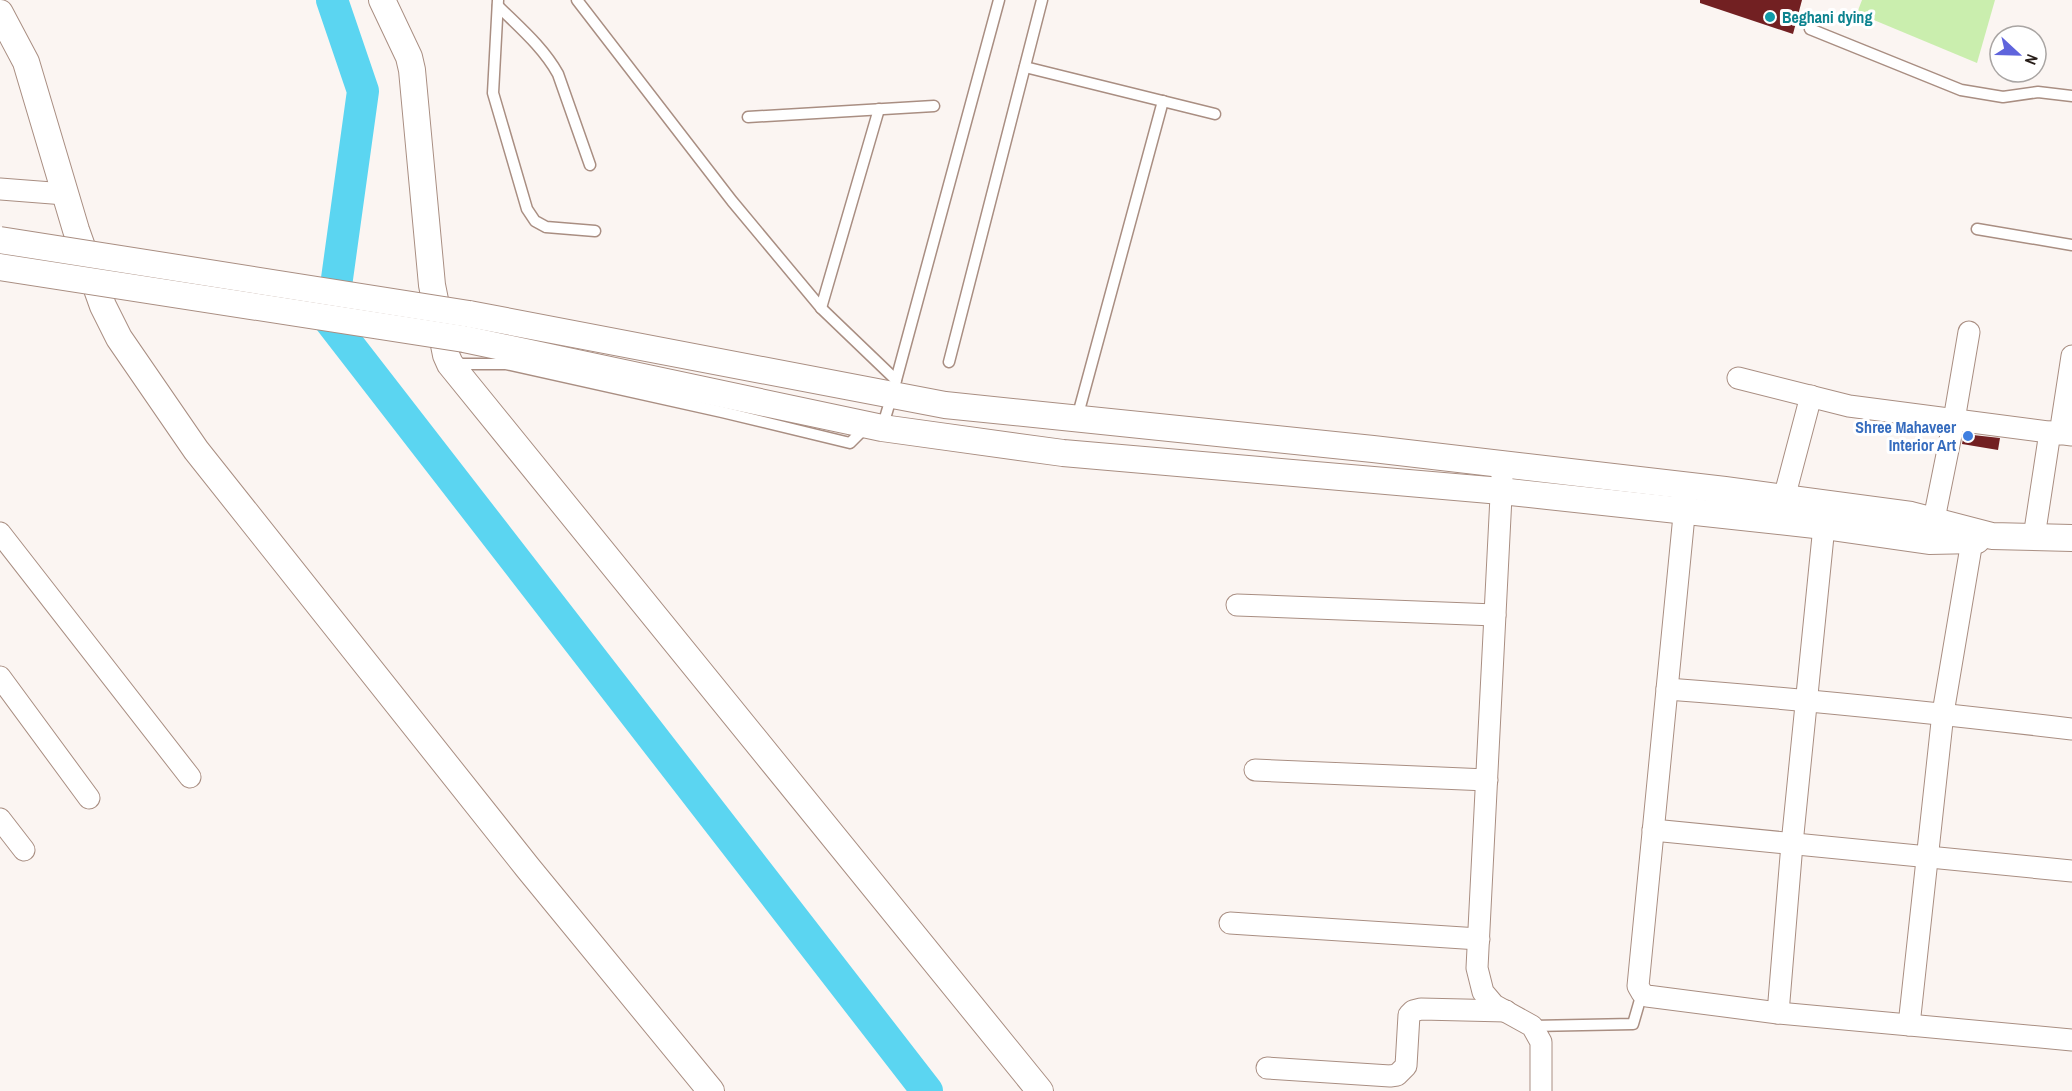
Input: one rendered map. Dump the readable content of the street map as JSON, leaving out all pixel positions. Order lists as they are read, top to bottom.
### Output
{
  "places": ["Beghani dying", "Shree Mahaveer Interior Art"],
  "north": "right"
}
